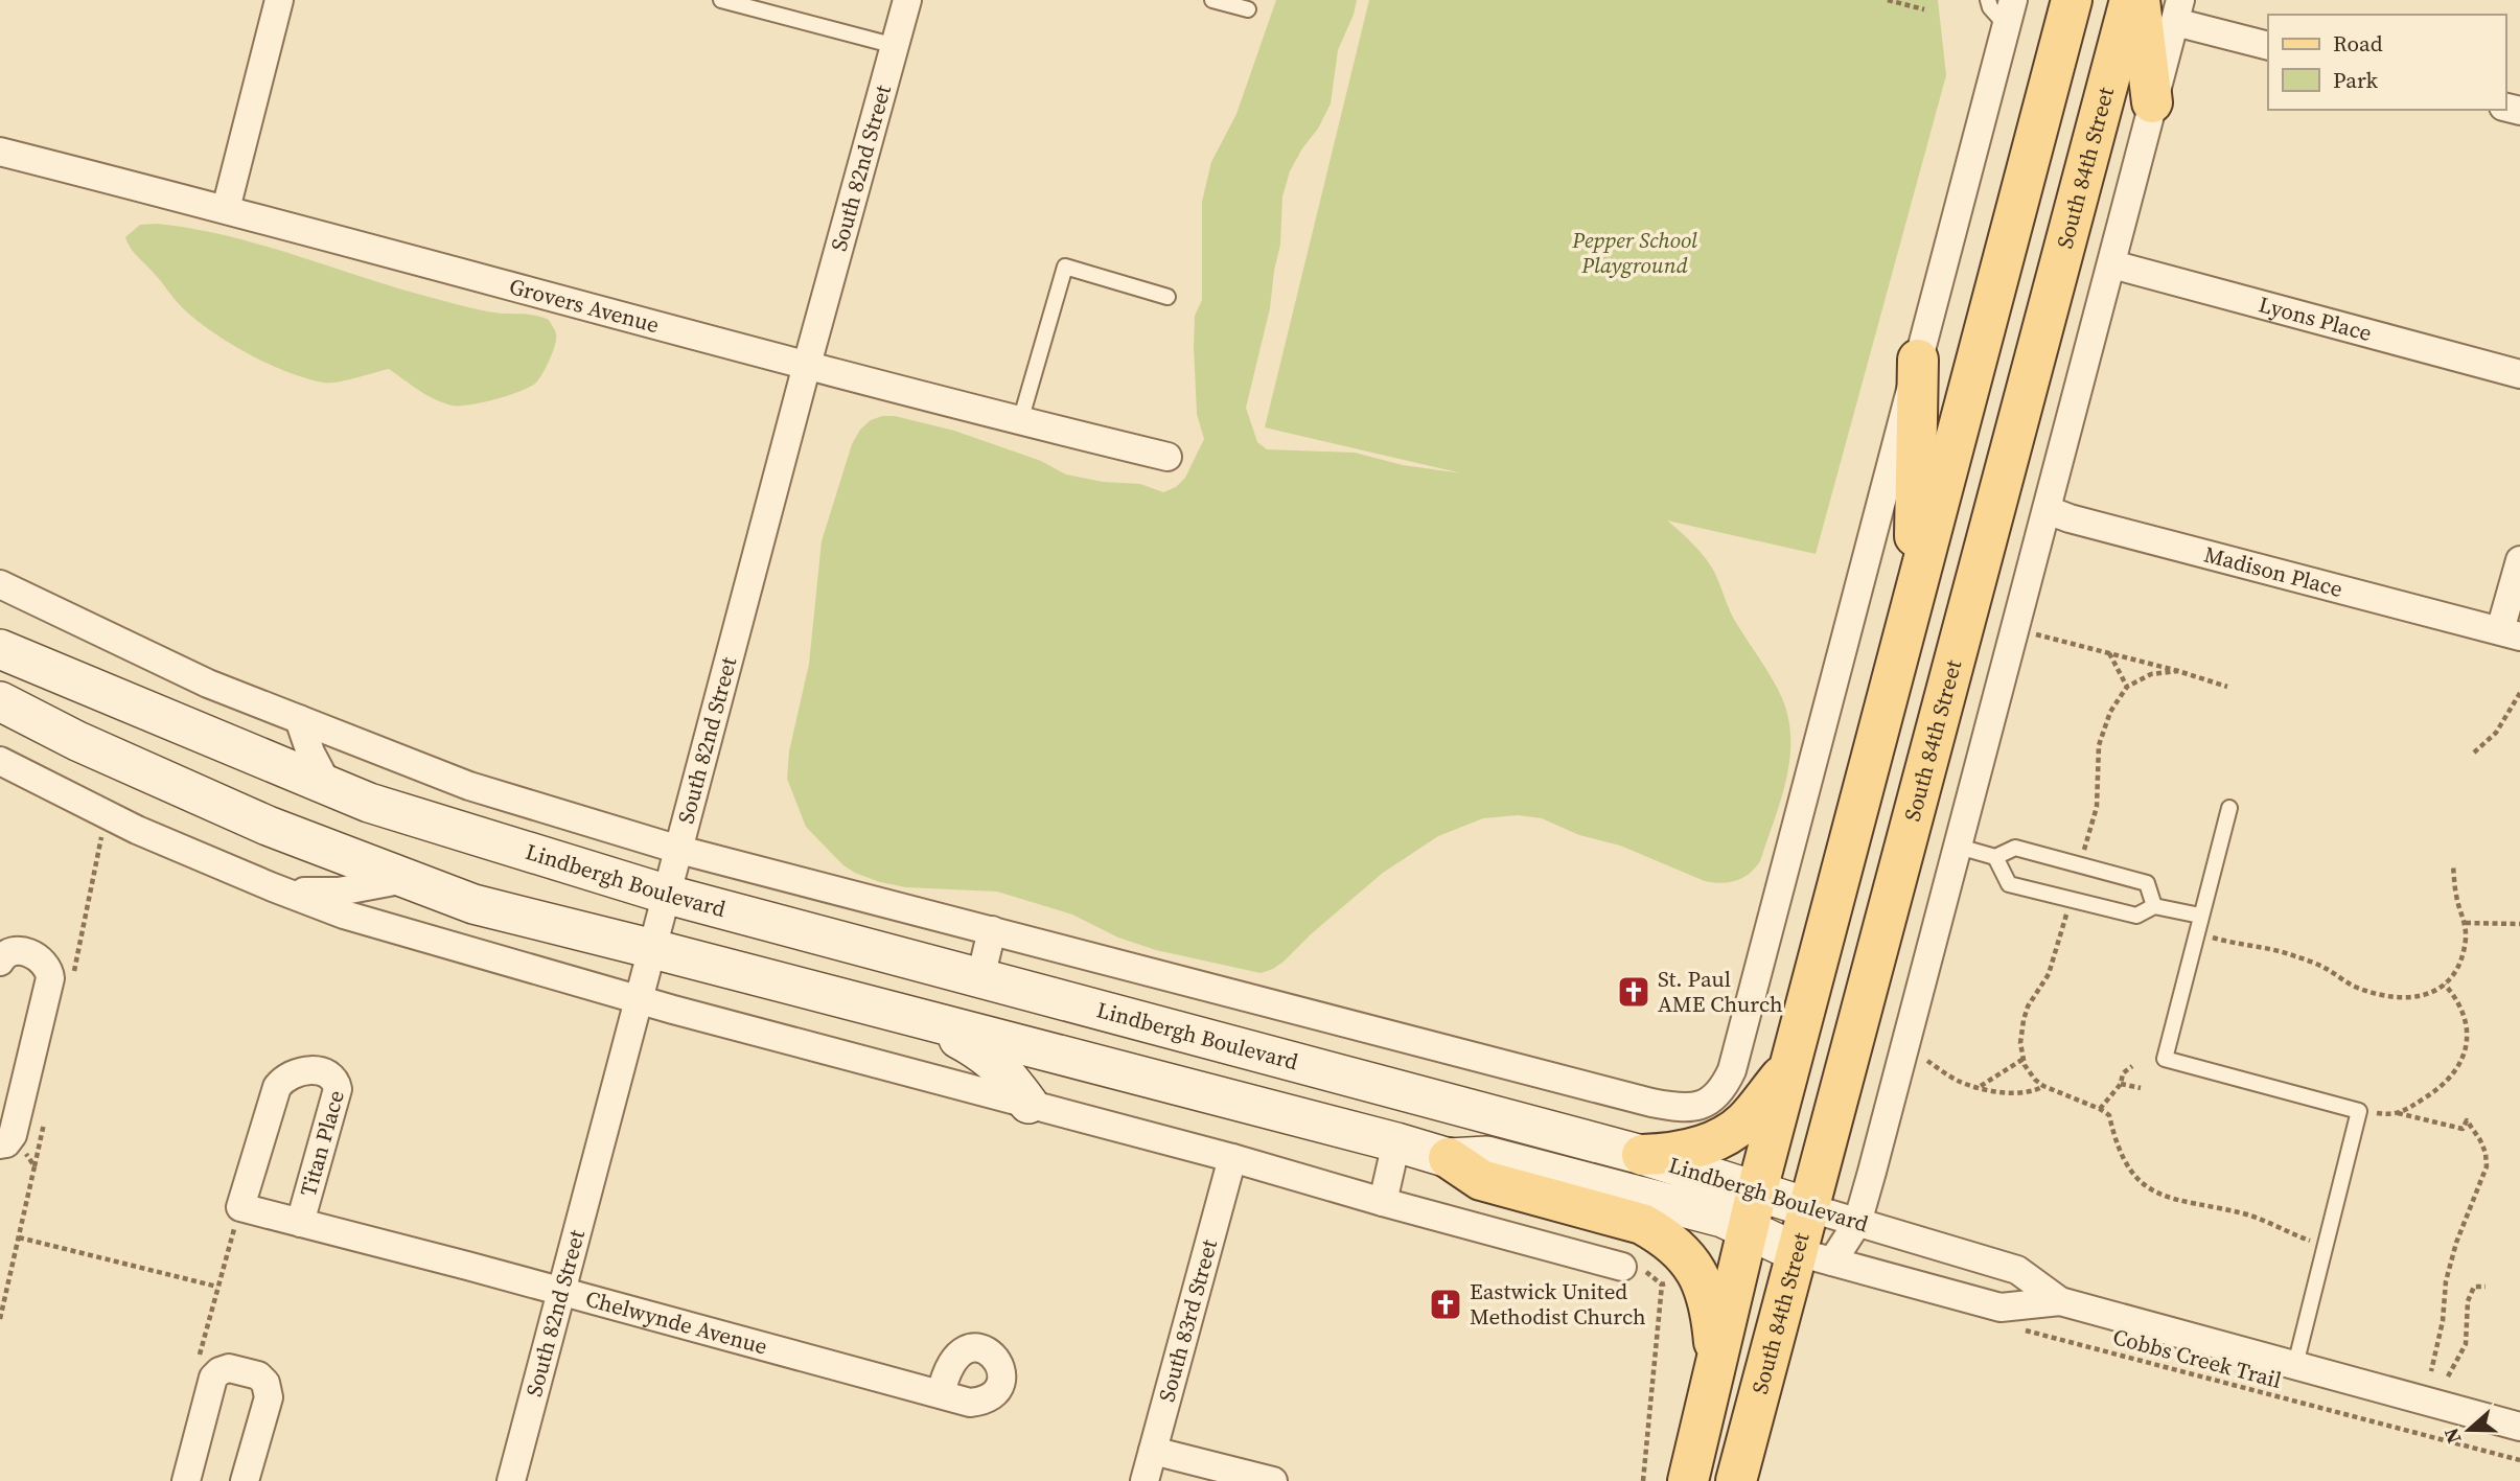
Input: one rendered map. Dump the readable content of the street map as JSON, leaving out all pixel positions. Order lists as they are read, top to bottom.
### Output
{
  "streets": {
    "main road": ["South 84th Street", "Lindbergh Boulevard"],
    "street": [
      "South 82nd Street",
      "Grovers Avenue",
      "Lyons Place",
      "Madison Place",
      "Titan Place",
      "South 83rd Street",
      "Chelwynde Avenue"
    ],
    "path": ["Cobbs Creek Trail"]
  },
  "crossings": [
    ["South 82nd Street", "Grovers Avenue"],
    ["South 82nd Street", "Lindbergh Boulevard"],
    ["South 82nd Street", "Chelwynde Avenue"],
    ["South 84th Street", "Lyons Place"],
    ["South 84th Street", "Madison Place"],
    ["South 84th Street", "Lindbergh Boulevard"],
    ["Titan Place", "Chelwynde Avenue"]
  ],
  "parks": ["Pepper School Playground"],
  "places": {
    "church": ["St. Paul AME Church", "Eastwick United Methodist Church"]
  },
  "legend": ["Road", "Park"],
  "north": "left"
}
